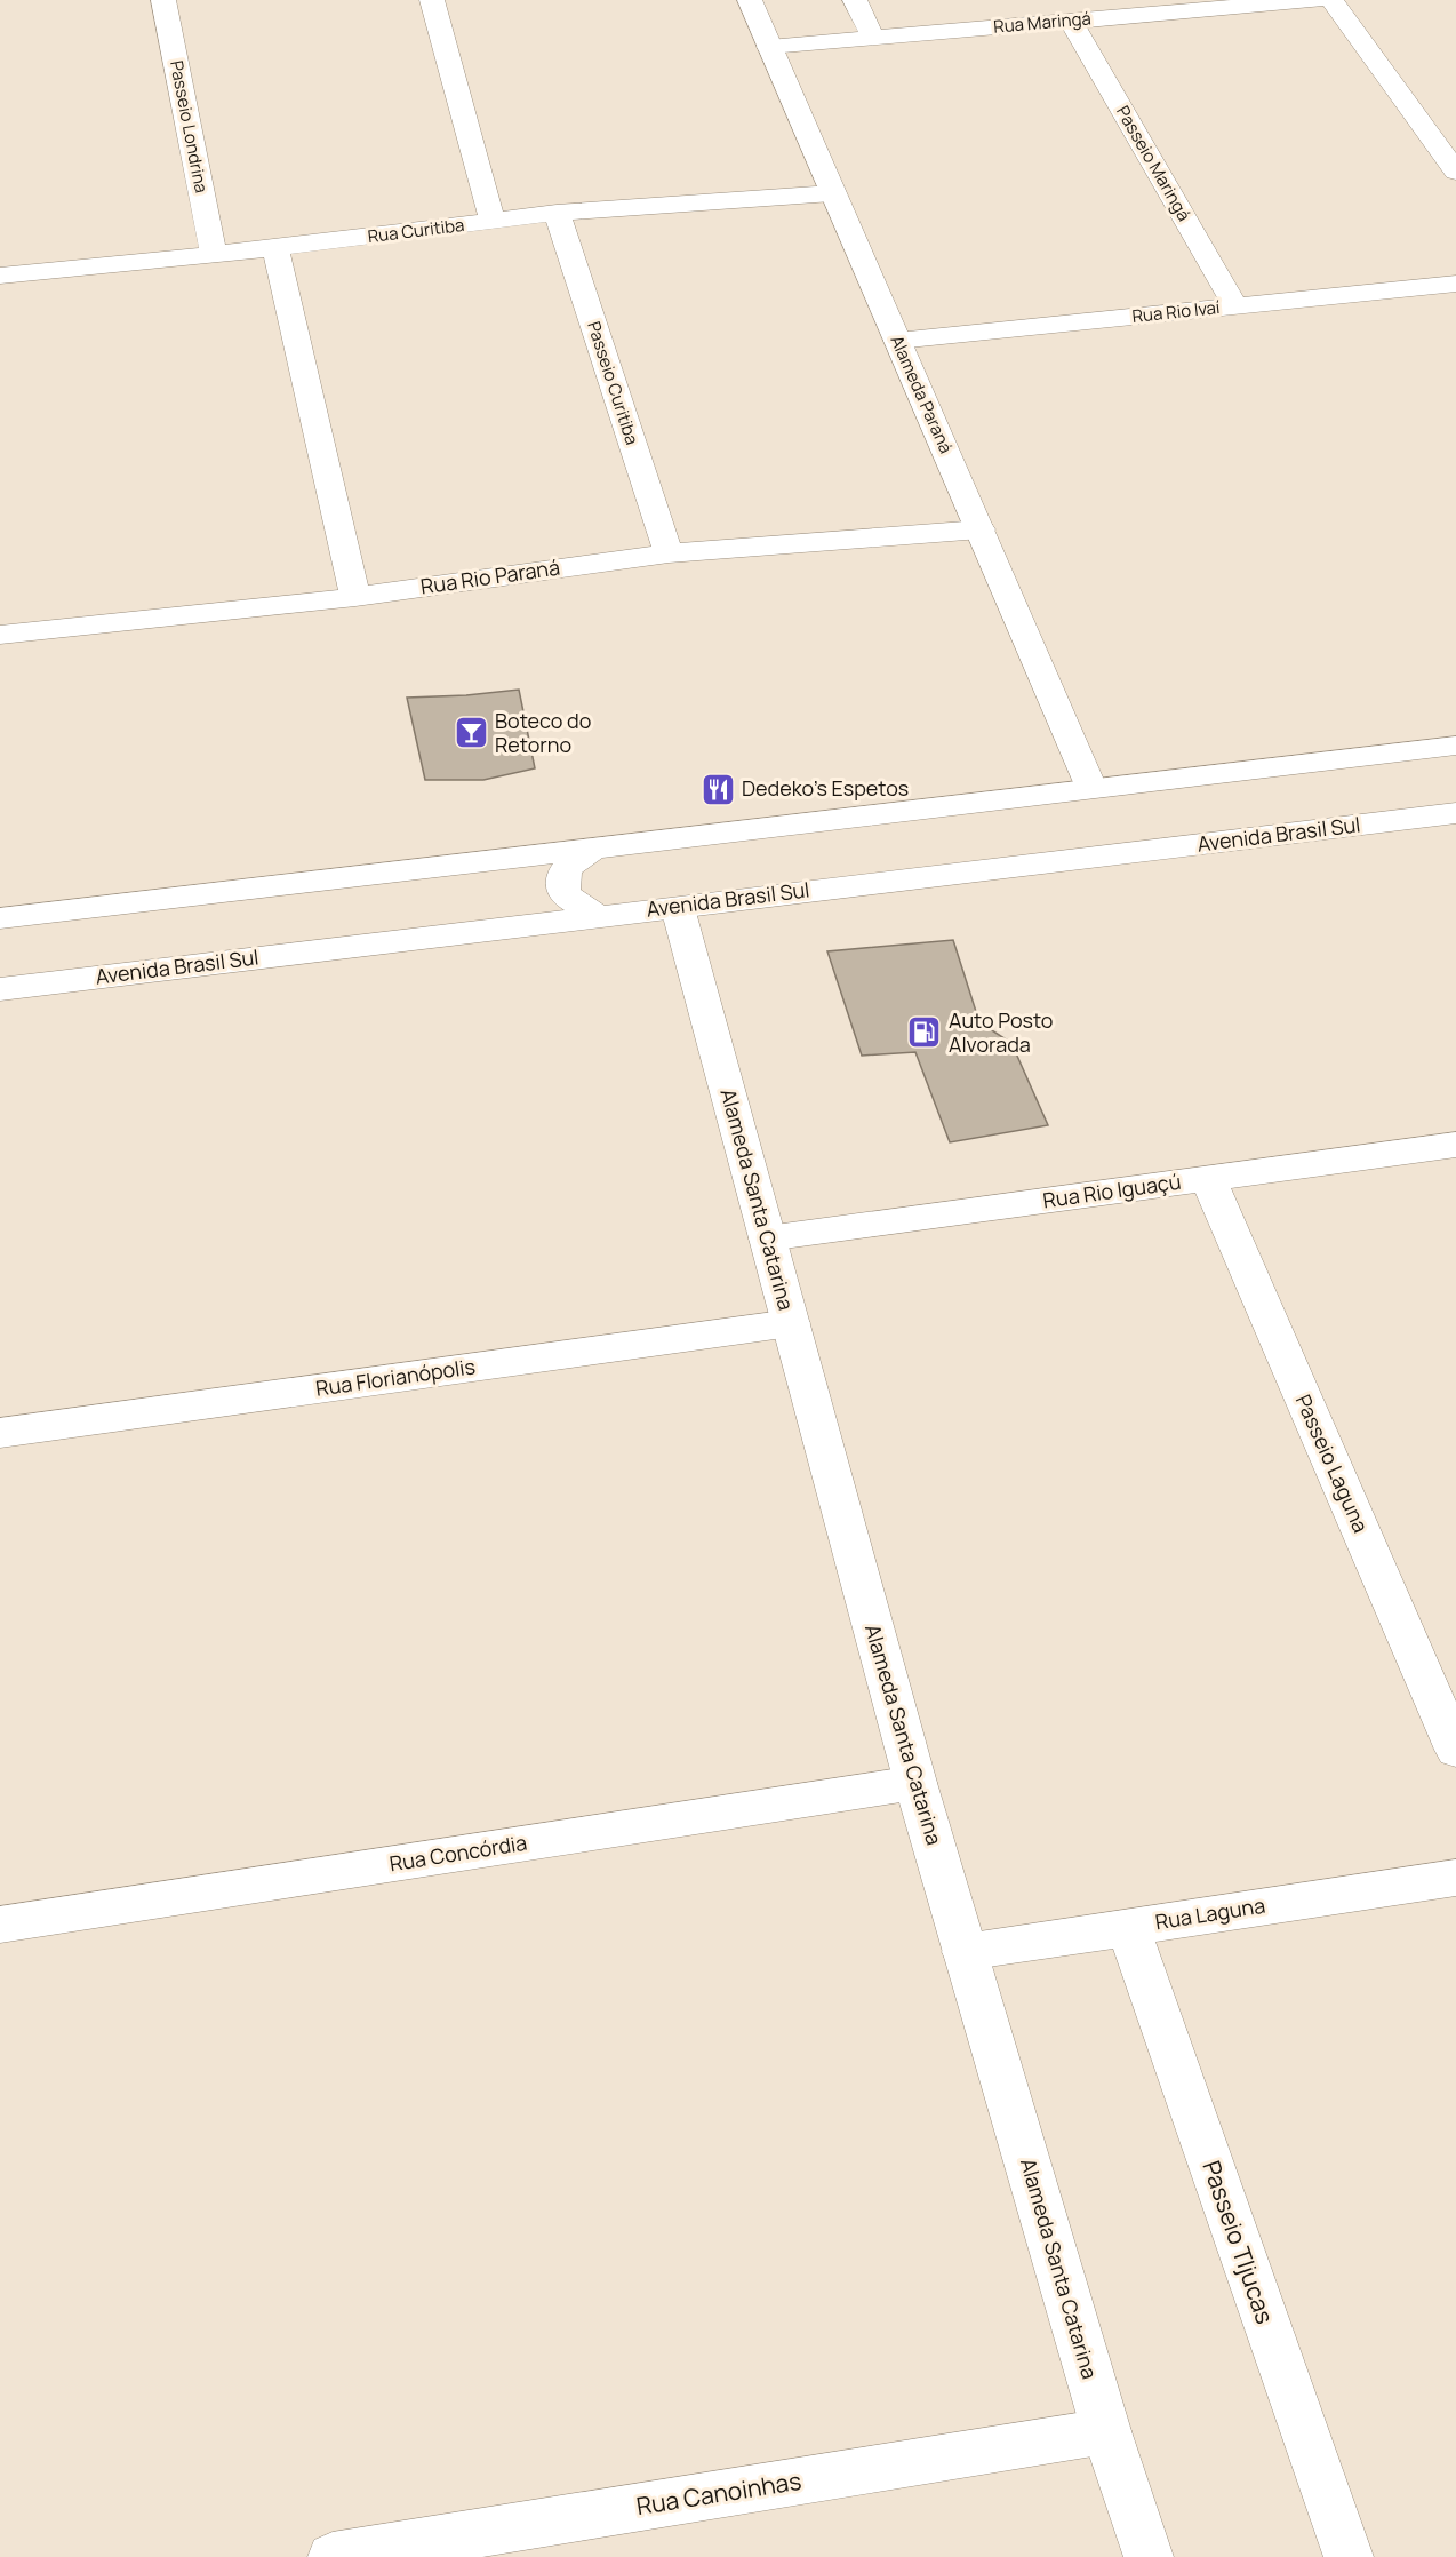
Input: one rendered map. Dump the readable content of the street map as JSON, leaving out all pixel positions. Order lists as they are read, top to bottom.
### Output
{
  "streets": {
    "street": [
      "Rua Maringá",
      "Passeio Londrina",
      "Passeio Maringá",
      "Rua Curitiba",
      "Rua Rio Ivaí",
      "Passeio Curitiba",
      "Alameda Paraná",
      "Rua Rio Paraná",
      "Avenida Brasil Sul",
      "Rua Rio Iguaçú",
      "Alameda Santa Catarina",
      "Rua Florianópolis",
      "Passeio Laguna",
      "Rua Concórdia",
      "Rua Laguna",
      "Passeio TIjucas",
      "Rua Canoinhas"
    ]
  },
  "crossings": [
    ["Rua Maringá", "Passeio Maringá"],
    ["Rua Maringá", "Alameda Paraná"],
    ["Passeio Londrina", "Rua Curitiba"],
    ["Passeio Maringá", "Rua Rio Ivaí"],
    ["Rua Curitiba", "Passeio Curitiba"],
    ["Rua Curitiba", "Alameda Paraná"],
    ["Rua Rio Ivaí", "Alameda Paraná"],
    ["Passeio Curitiba", "Rua Rio Paraná"],
    ["Alameda Paraná", "Rua Rio Paraná"],
    ["Avenida Brasil Sul", "Alameda Santa Catarina"],
    ["Rua Rio Iguaçú", "Alameda Santa Catarina"],
    ["Rua Rio Iguaçú", "Passeio Laguna"],
    ["Alameda Santa Catarina", "Rua Florianópolis"],
    ["Alameda Santa Catarina", "Rua Concórdia"],
    ["Alameda Santa Catarina", "Rua Laguna"],
    ["Alameda Santa Catarina", "Rua Canoinhas"],
    ["Rua Laguna", "Passeio TIjucas"]
  ],
  "places": {
    "bar": ["Boteco do Retorno"],
    "restaurant": ["Dedeko's Espetos"],
    "fuel station": ["Auto Posto Alvorada"]
  }
}
